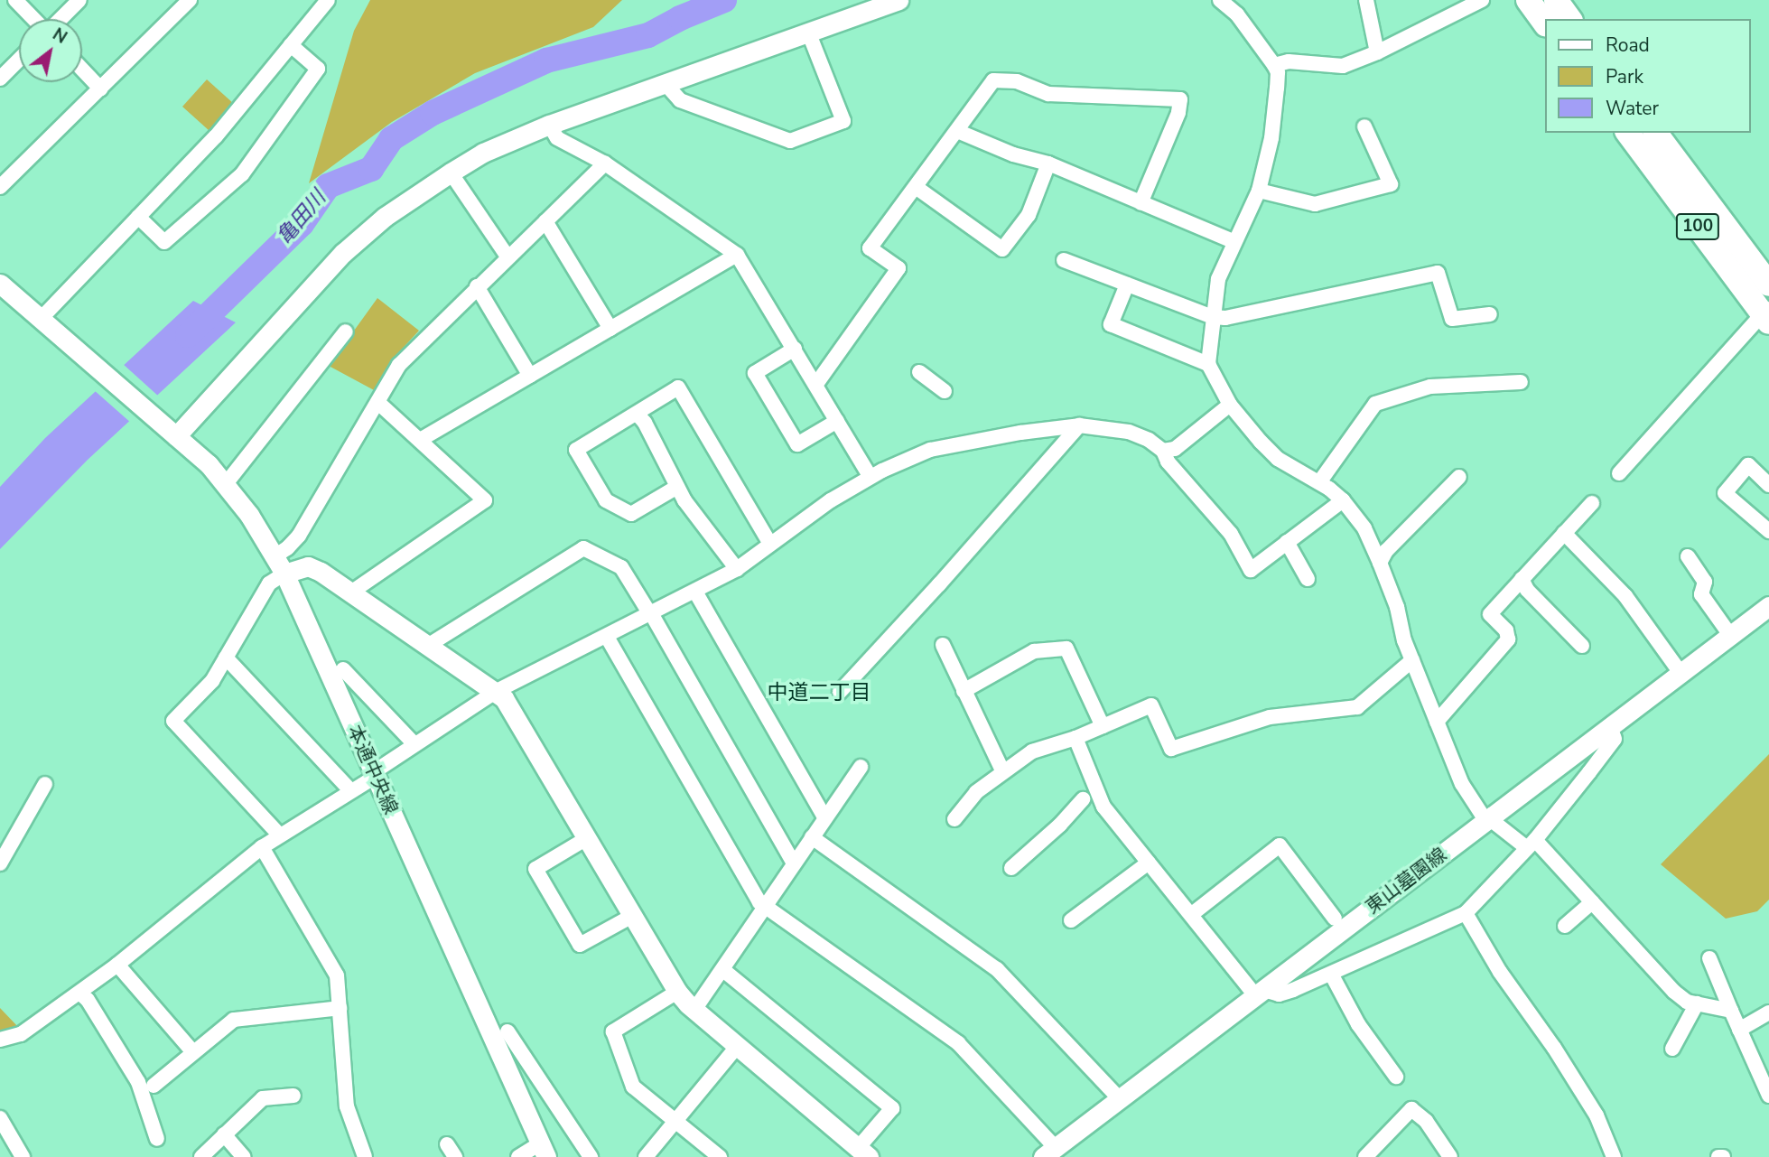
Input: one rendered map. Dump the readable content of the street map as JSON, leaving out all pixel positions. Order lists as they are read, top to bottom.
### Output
{
  "streets": {
    "main road": ["100"],
    "street": ["本通中央線", "東山墓園線"]
  },
  "districts": ["中道二丁目"],
  "water": ["亀田川"],
  "legend": ["Road", "Park", "Water"],
  "north": "top right"
}
